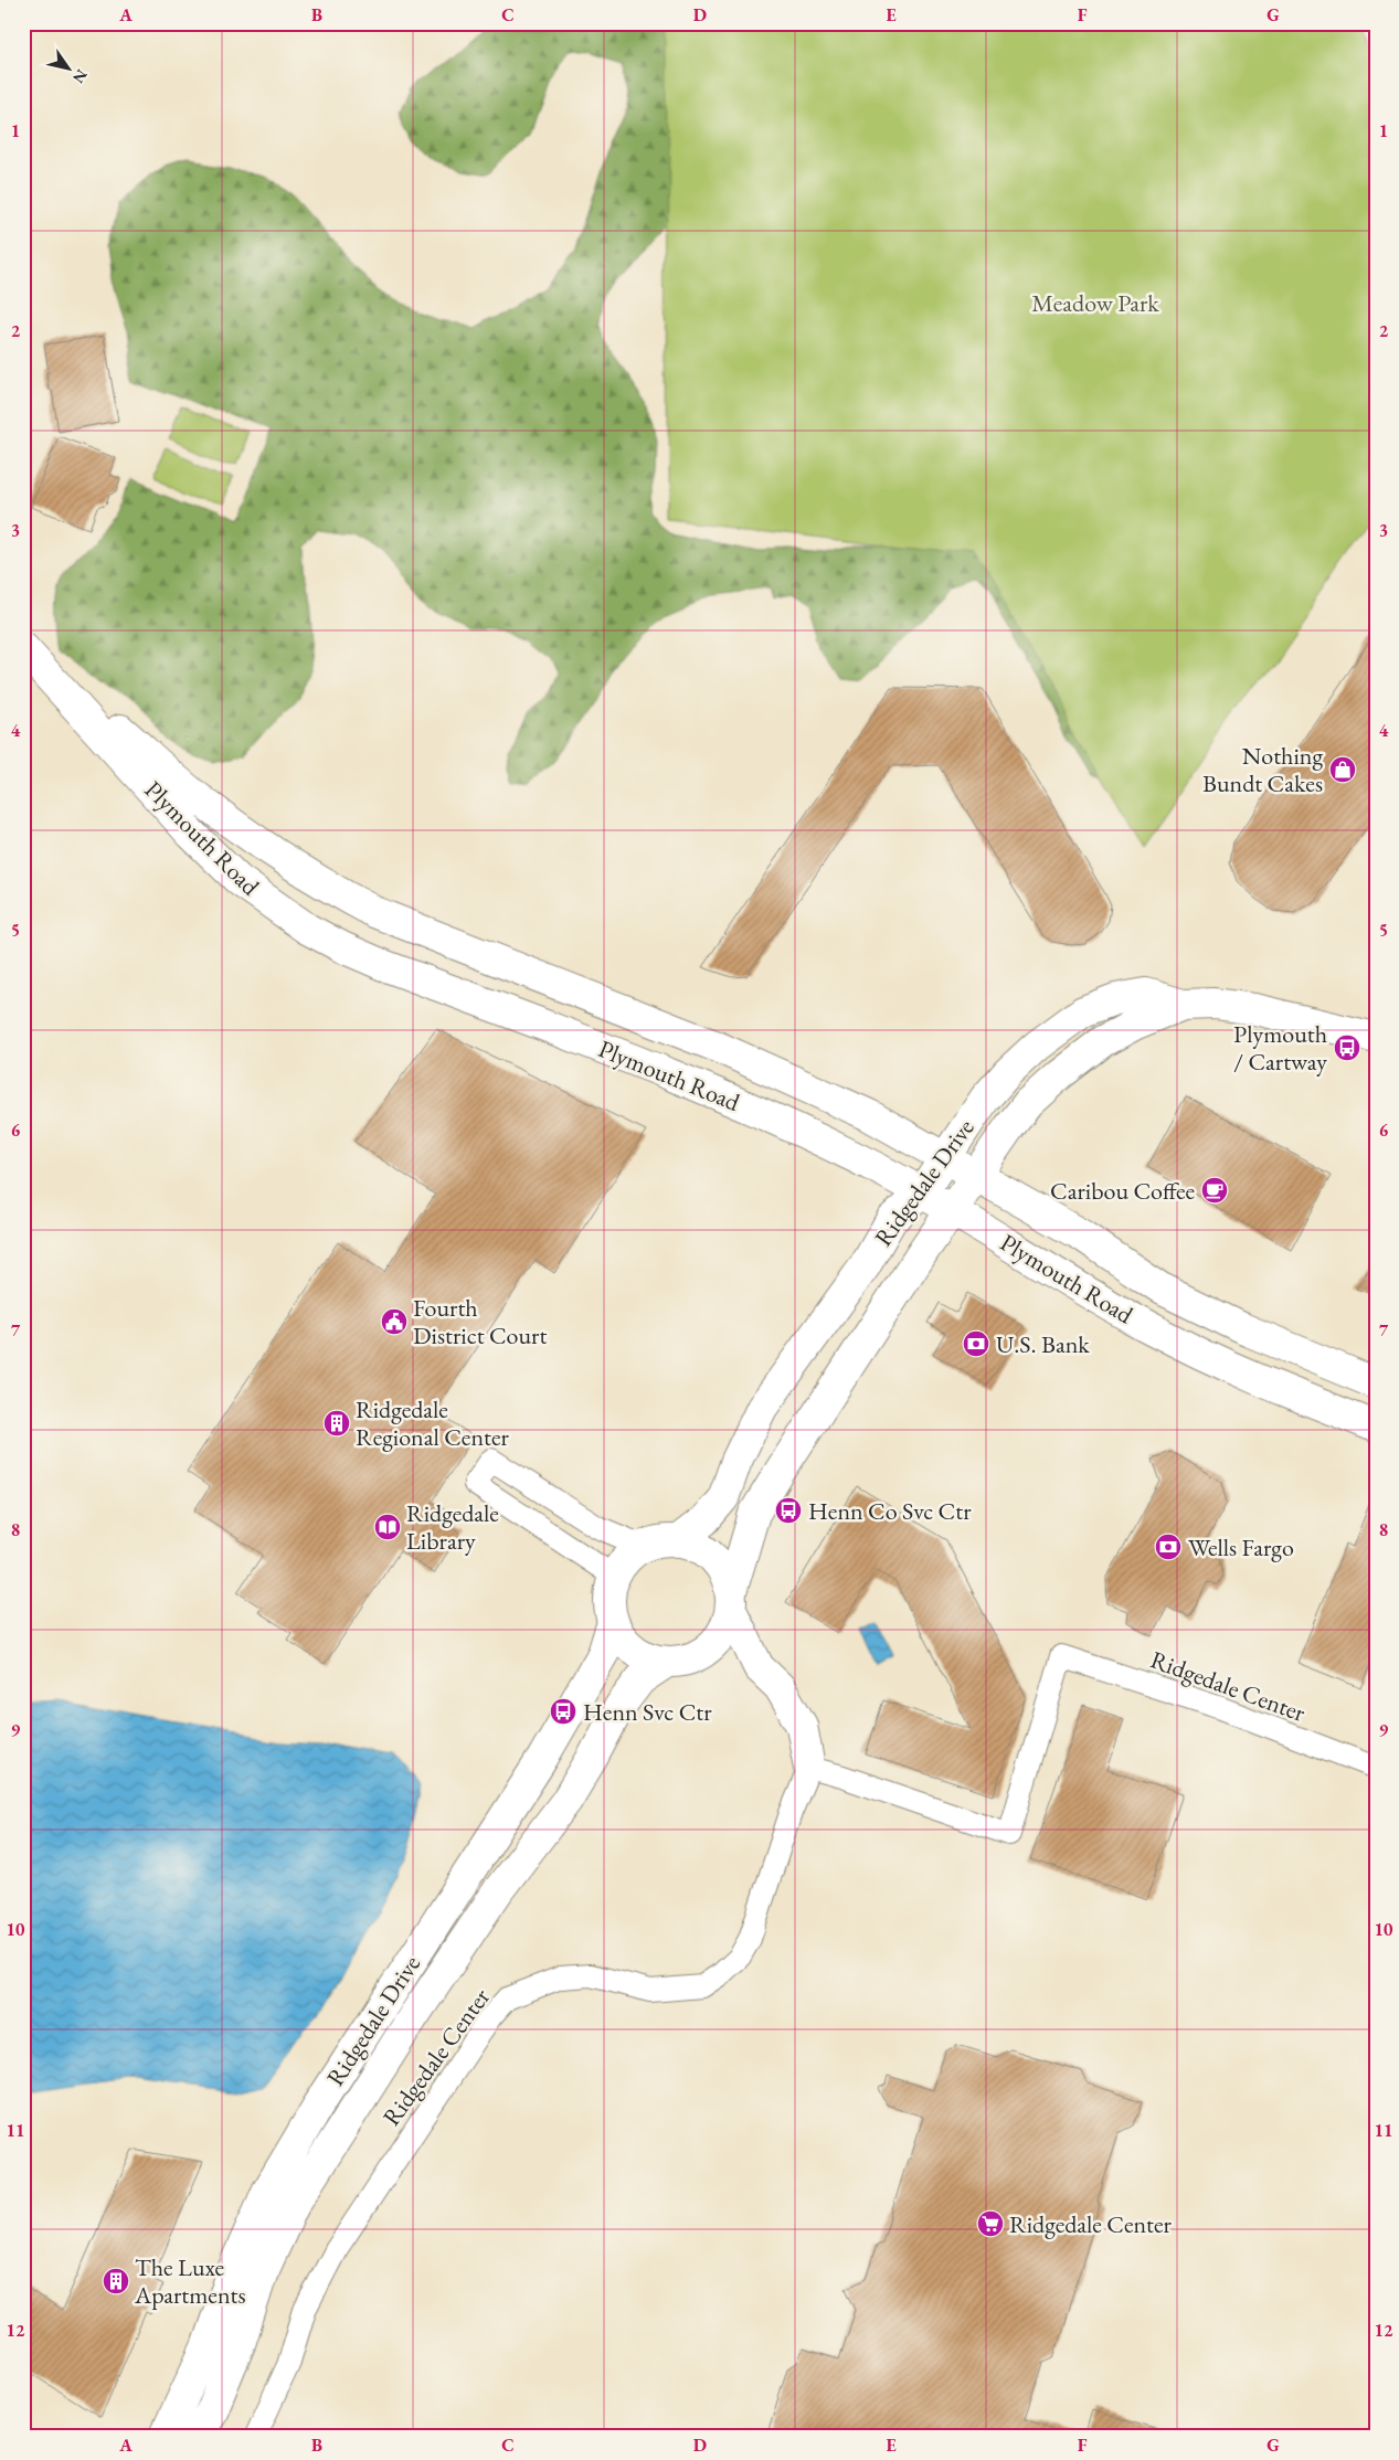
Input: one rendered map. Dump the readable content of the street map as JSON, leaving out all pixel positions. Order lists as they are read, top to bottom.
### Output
{
  "streets": {
    "street": ["Plymouth Road", "Ridgedale Drive", "Ridgedale Center"]
  },
  "crossings": [
    ["Plymouth Road", "Ridgedale Drive"]
  ],
  "parks": ["Meadow Park"],
  "places": {
    "shop": ["Nothing Bundt Cakes"],
    "bus stop": ["Plymouth / Cartway", "Henn Co Svc Ctr", "Henn Svc Ctr"],
    "cafe": ["Caribou Coffee"],
    "public building": ["Fourth District Court"],
    "bank": ["U.S. Bank", "Wells Fargo"],
    "building": ["Ridgedale Regional Center", "The Luxe Apartments"],
    "library": ["Ridgedale Library"],
    "supermarket": ["Ridgedale Center"]
  },
  "north": "bottom right",
  "grid": {
    "columns": [
      "A",
      "B",
      "C",
      "D",
      "E",
      "F",
      "G"
    ],
    "rows": [
      "1",
      "2",
      "3",
      "4",
      "5",
      "6",
      "7",
      "8",
      "9",
      "10",
      "11",
      "12"
    ]
  }
}
